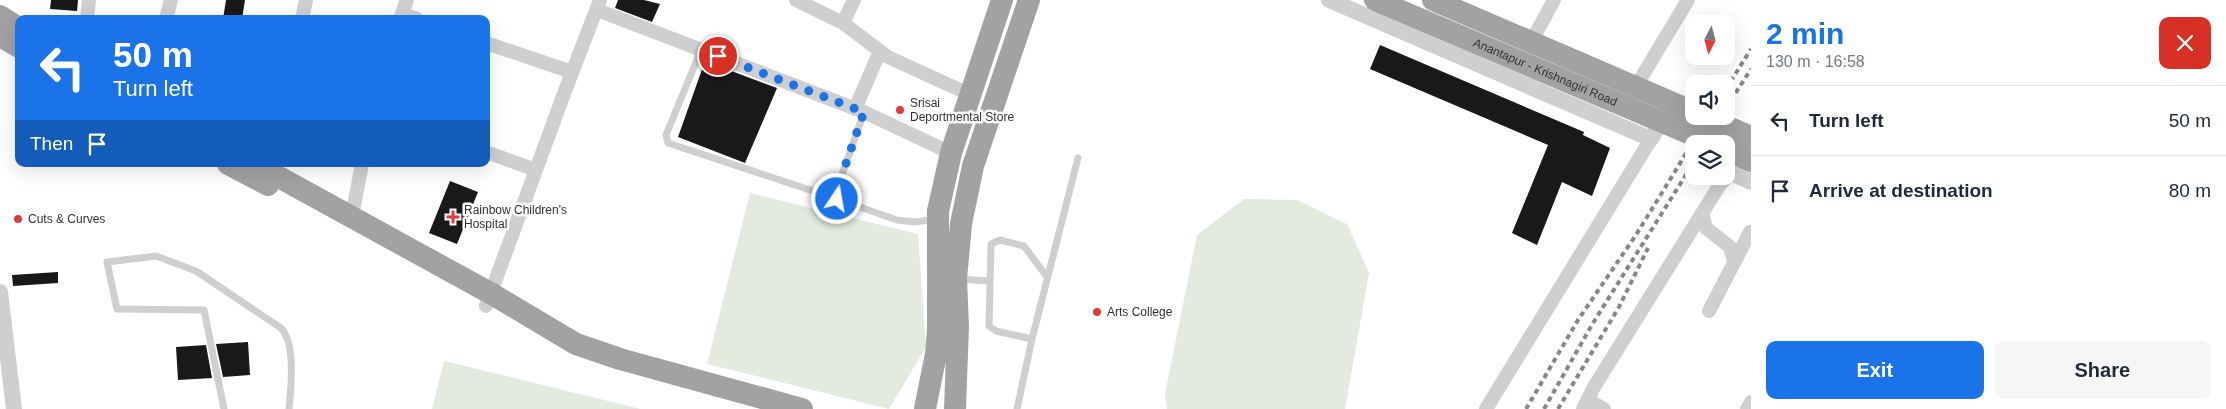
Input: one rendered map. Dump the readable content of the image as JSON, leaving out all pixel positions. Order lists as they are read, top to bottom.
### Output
{
  "streets": {
    "highway": ["Anantapur - Krishnagiri Road"]
  },
  "places": {
    "other": ["Srisai Deportmental Store", "Cuts & Curves", "Arts College"],
    "health": ["Rainbow Children's Hospital"]
  },
  "north": "bottom",
  "page": {
    "heading": ["2 min", "130 m · 16:58"],
    "turn": ["50 m", "Turn left"],
    "list": [
      {
        "name": "Turn left",
        "value": "50 m"
      },
      {
        "name": "Arrive at destination",
        "value": "80 m"
      }
    ],
    "then": "Then",
    "buttons": ["Exit", "Share"]
  }
}
